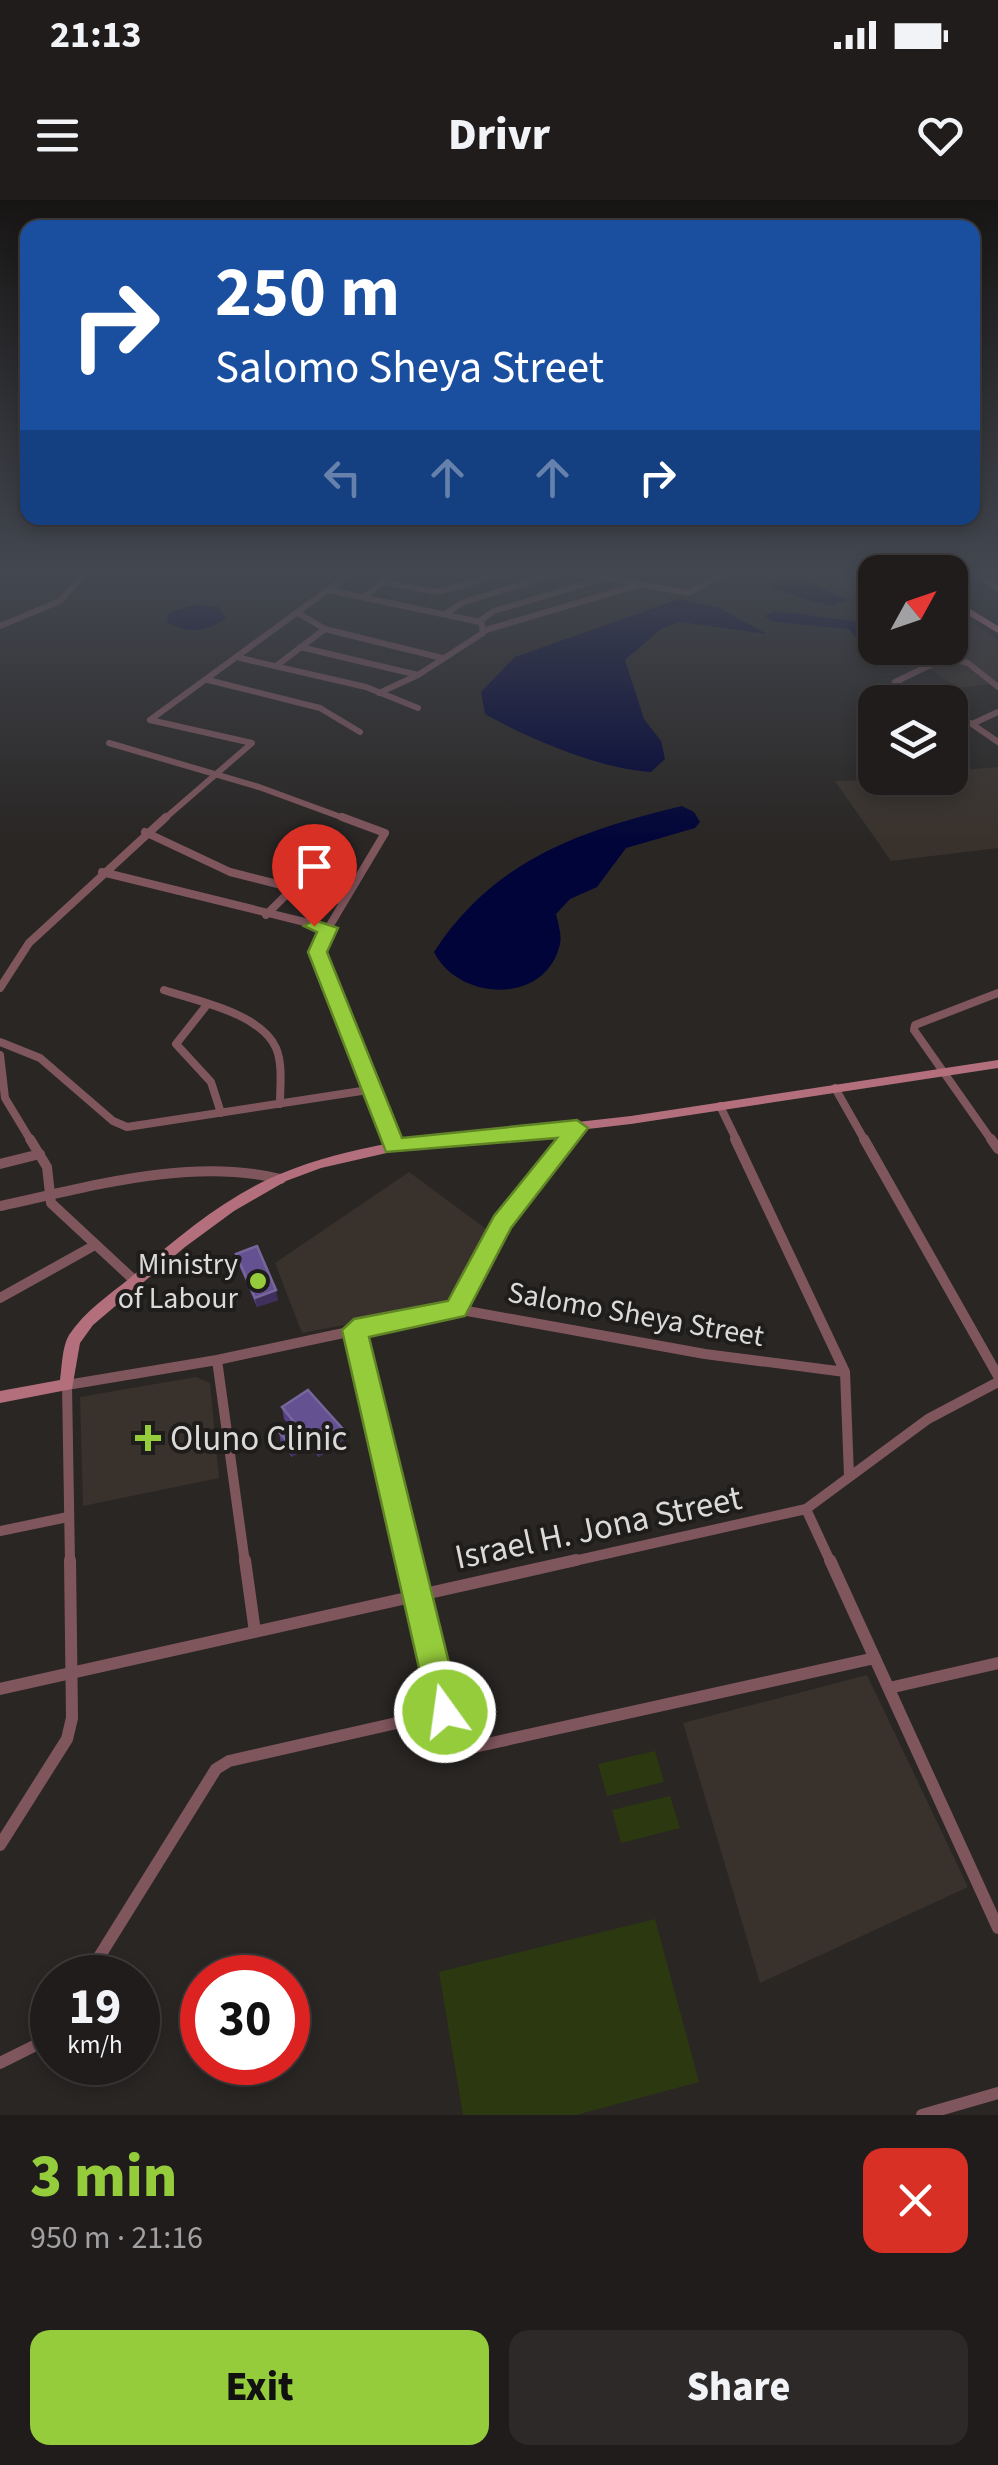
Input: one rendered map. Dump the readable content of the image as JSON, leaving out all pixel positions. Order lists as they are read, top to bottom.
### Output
{
  "streets": {
    "street": ["Salomo Sheya Street", "Israel H. Jona Street"]
  },
  "places": {
    "other": ["Ministry of Labour"],
    "health": ["Oluno Clinic"]
  },
  "north": "top right",
  "page": {
    "status": "21:13",
    "header": "Drivr",
    "turn": ["250 m", "Salomo Sheya Street"],
    "speed": "19 km/h",
    "limit": "30",
    "heading": ["3 min", "950 m · 21:16"],
    "buttons": ["Exit", "Share"]
  }
}
